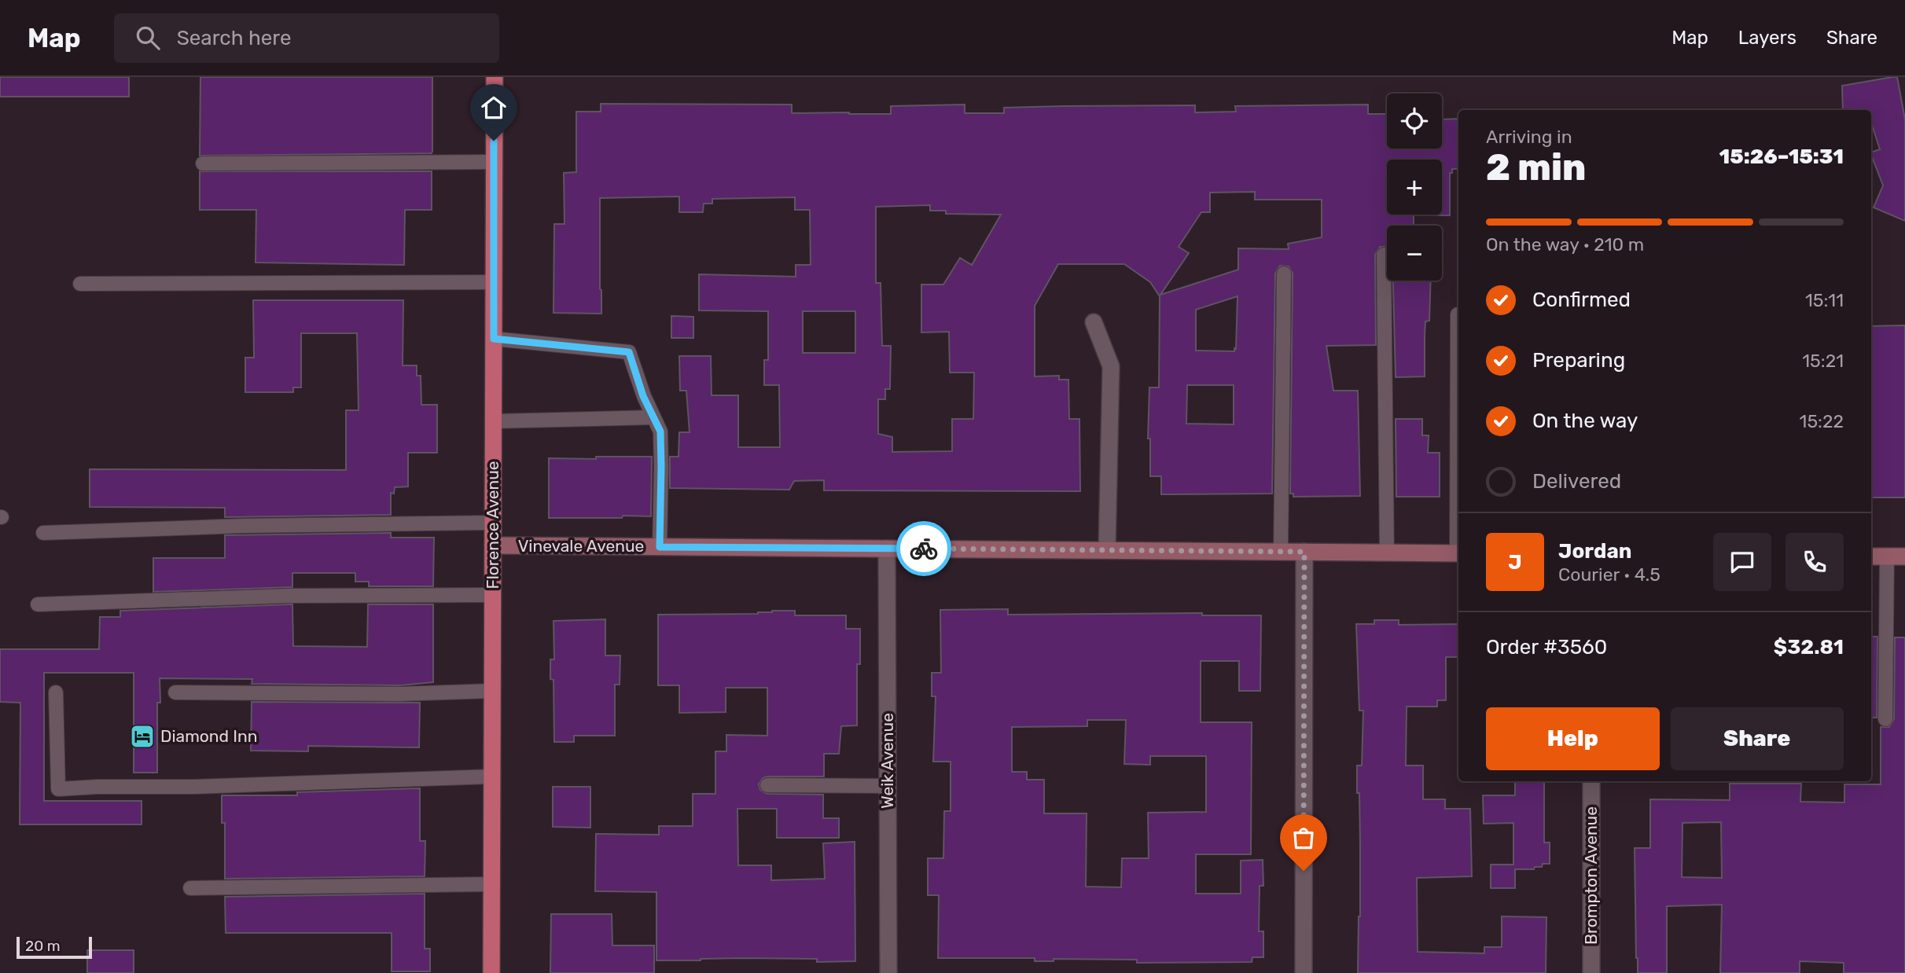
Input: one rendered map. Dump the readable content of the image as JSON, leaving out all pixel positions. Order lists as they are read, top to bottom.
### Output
{
  "streets": {
    "main road": ["Florence Avenue"],
    "street": ["Vinevale Avenue", "Weik Avenue", "Brompton Avenue"]
  },
  "crossings": [
    ["Florence Avenue", "Vinevale Avenue"],
    ["Vinevale Avenue", "Weik Avenue"]
  ],
  "places": {
    "hotel": ["Diamond Inn"]
  },
  "scale_bar": "20 m",
  "page": {
    "header": "Map",
    "search": "Search here",
    "nav": ["Map", "Layers", "Share"],
    "map_buttons": ["+", "−"],
    "heading": ["2 min", "Arriving in", "15:26–15:31"],
    "panel": [
      "Jordan",
      "Courier · 4.5",
      "Order #3560",
      "$32.81"
    ],
    "bar": "On the way · 210 m",
    "list": [
      ["Confirmed", "15:11"],
      ["Preparing", "15:21"],
      ["On the way", "15:22"],
      "Delivered"
    ],
    "round": "J",
    "buttons": ["Help", "Share"],
    "scale": "20 m"
  }
}
